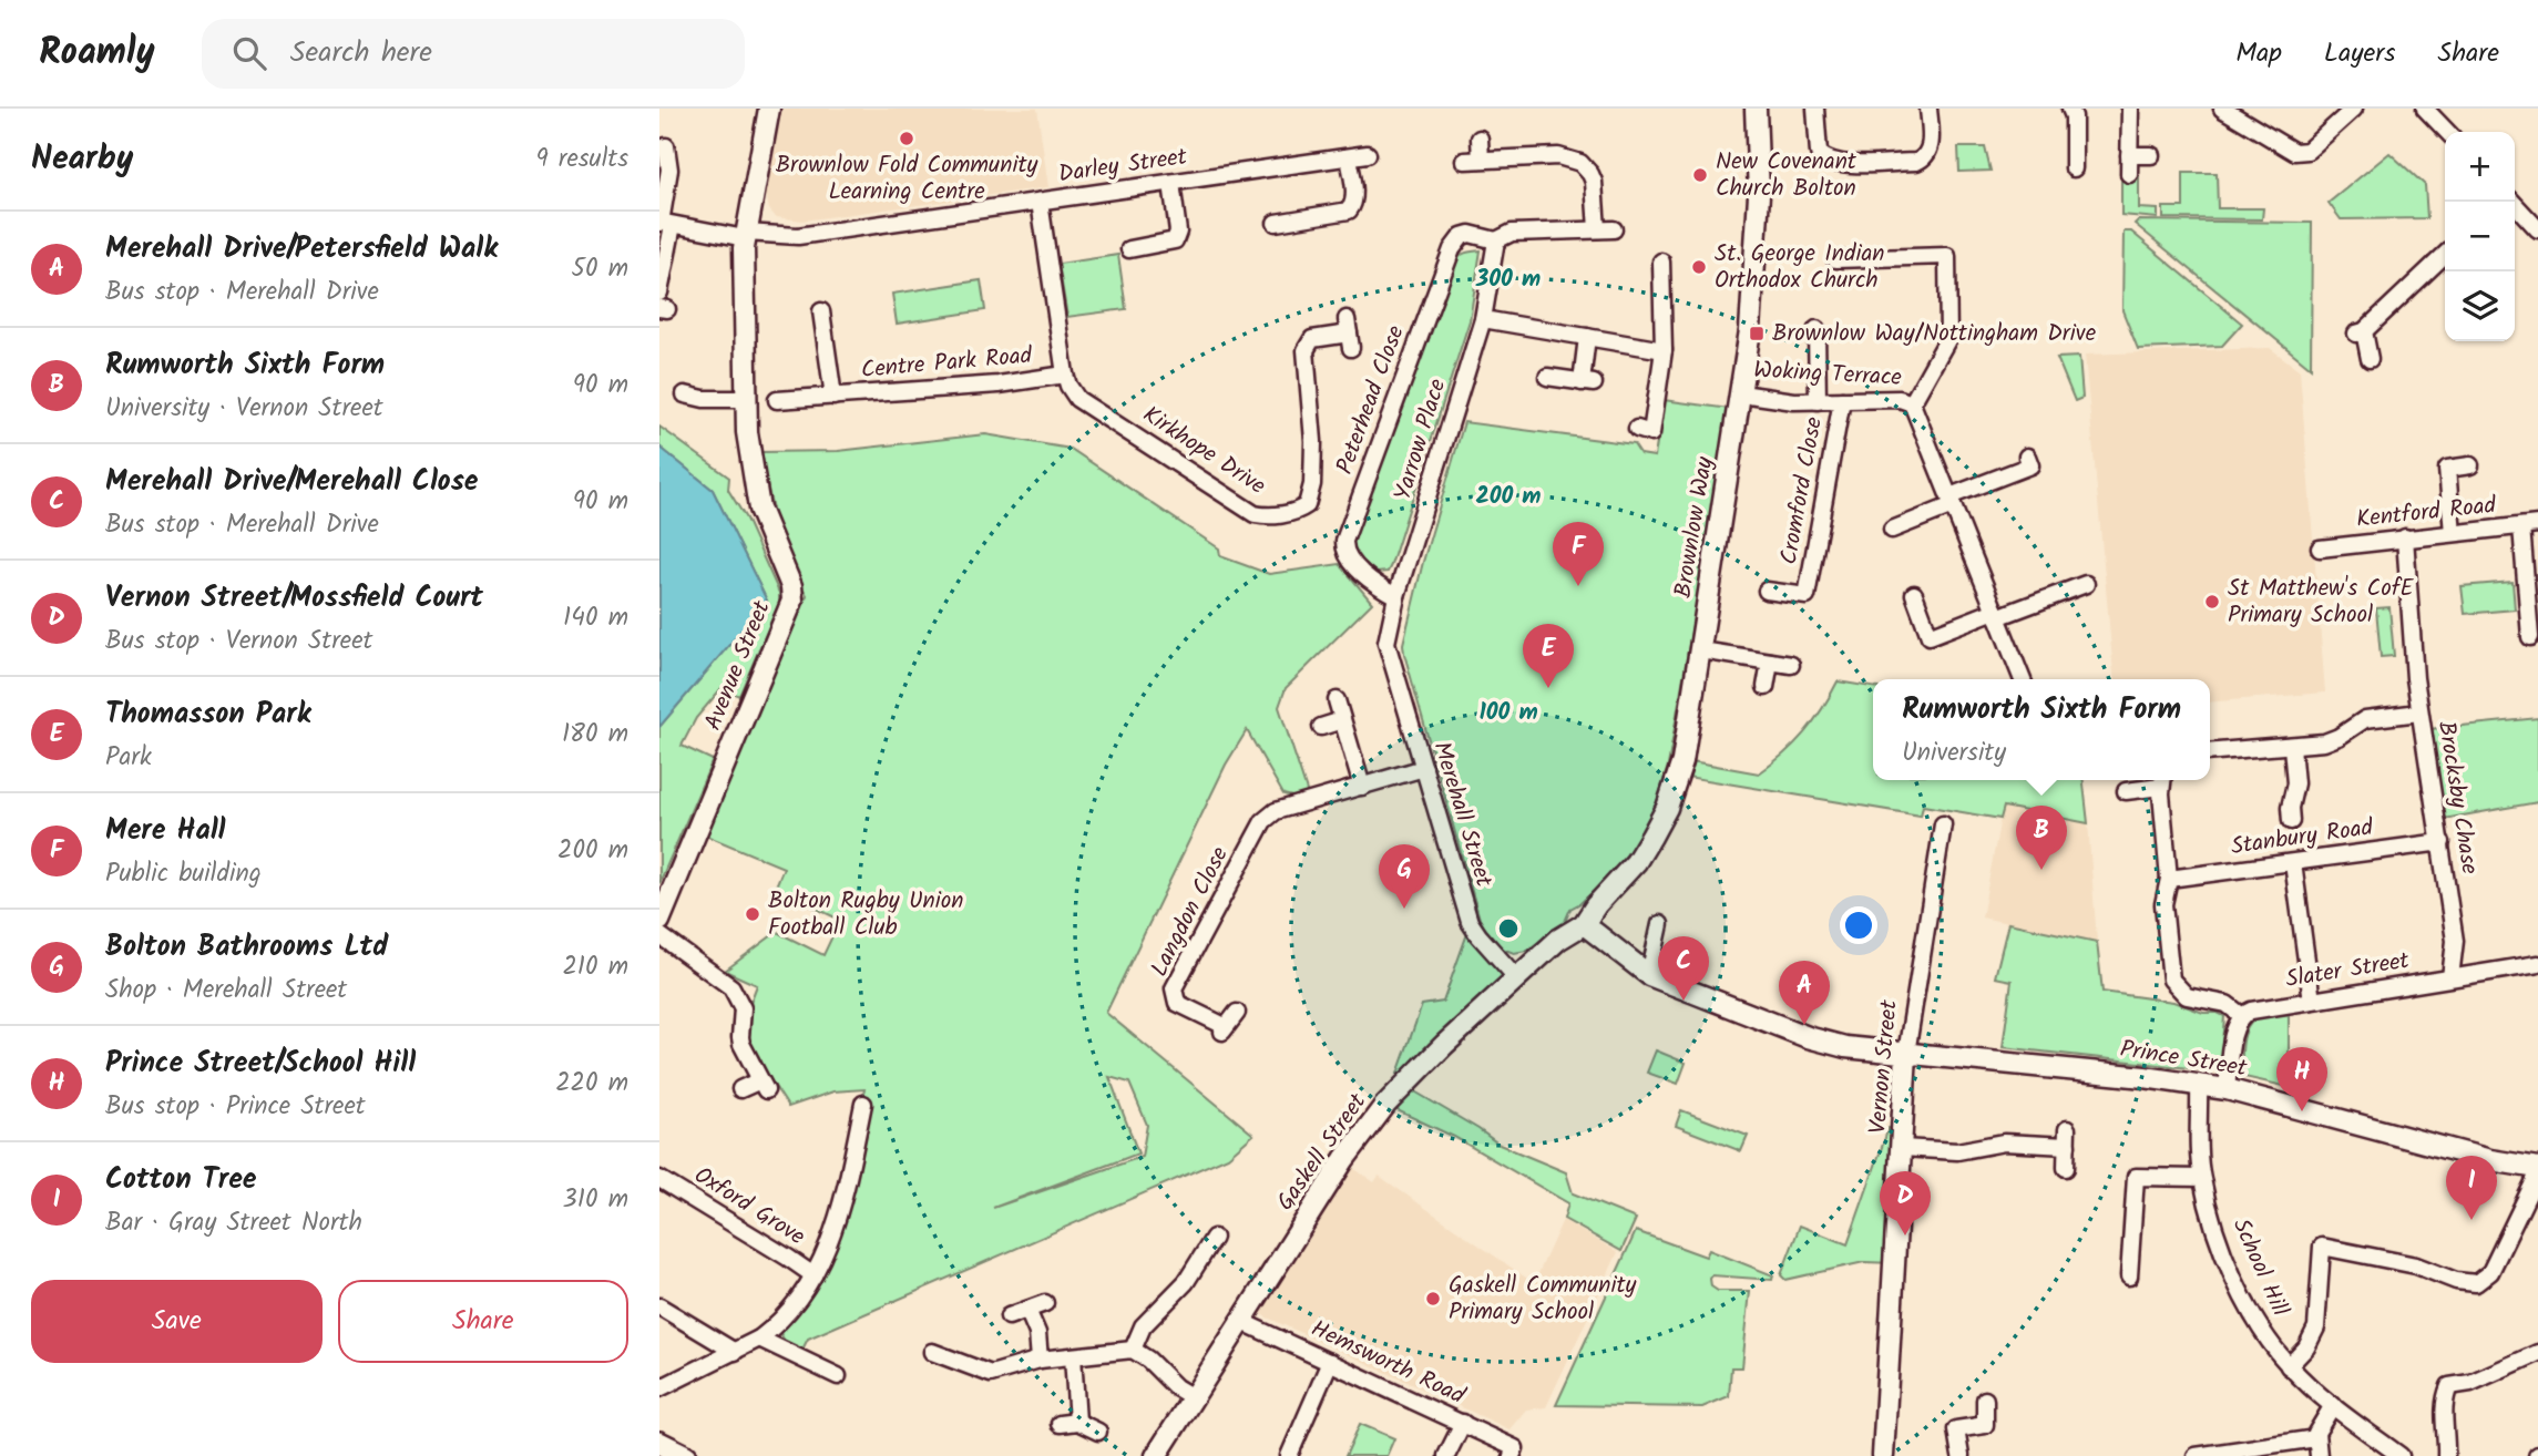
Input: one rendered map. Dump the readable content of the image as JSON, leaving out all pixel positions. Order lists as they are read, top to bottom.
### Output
{
  "streets": {
    "street": [
      "Darley Street",
      "Centre Park Road",
      "Woking Terrace",
      "Peterhead Close",
      "Yarrow Place",
      "Kirkhope Drive",
      "Cromford Close",
      "Kentford Road",
      "Brownlow Way",
      "Avenue Street",
      "Brocksby Chase",
      "Merehall Street",
      "Stanbury Road",
      "Langdon Close",
      "Slater Street",
      "Prince Street",
      "Vernon Street",
      "Gaskell Street",
      "Oxford Grove",
      "School Hill",
      "Hemsworth Road"
    ]
  },
  "crossings": [
    ["Darley Street", "Kirkhope Drive"],
    ["Darley Street", "Avenue Street"],
    ["Centre Park Road", "Kirkhope Drive"],
    ["Woking Terrace", "Cromford Close"],
    ["Woking Terrace", "Brownlow Way"],
    ["Peterhead Close", "Yarrow Place"],
    ["Yarrow Place", "Merehall Street"],
    ["Brownlow Way", "Prince Street"],
    ["Brownlow Way", "Gaskell Street"],
    ["Brocksby Chase", "Stanbury Road"],
    ["Brocksby Chase", "Slater Street"],
    ["Merehall Street", "Gaskell Street"],
    ["Prince Street", "Vernon Street"],
    ["Prince Street", "Gaskell Street"],
    ["Prince Street", "School Hill"],
    ["Gaskell Street", "Hemsworth Road"]
  ],
  "places": {
    "other": [
      "Brownlow Fold Community Learning Centre",
      "New Covenant Church Bolton",
      "St. George Indian Orthodox Church",
      "St Matthew's CofE Primary School",
      "Bolton Rugby Union Football Club",
      "Gaskell Community Primary School"
    ],
    "transit": ["Brownlow Way/Nottingham Drive"]
  },
  "page": {
    "header": "Roamly",
    "search": "Search here",
    "nav": ["Map", "Layers", "Share"],
    "heading": ["Nearby", "9 results"],
    "map_buttons": ["+", "−"],
    "list": [
      {
        "mark": "A",
        "name": "Merehall Drive/Petersfield Walk",
        "note": "Bus stop · Merehall Drive",
        "value": "50 m"
      },
      {
        "mark": "B",
        "name": "Rumworth Sixth Form",
        "note": "University · Vernon Street",
        "value": "90 m"
      },
      {
        "mark": "C",
        "name": "Merehall Drive/Merehall Close",
        "note": "Bus stop · Merehall Drive",
        "value": "90 m"
      },
      {
        "mark": "D",
        "name": "Vernon Street/Mossfield Court",
        "note": "Bus stop · Vernon Street",
        "value": "140 m"
      },
      {
        "mark": "E",
        "name": "Thomasson Park",
        "note": "Park",
        "value": "180 m"
      },
      {
        "mark": "F",
        "name": "Mere Hall",
        "note": "Public building",
        "value": "200 m"
      },
      {
        "mark": "G",
        "name": "Bolton Bathrooms Ltd",
        "note": "Shop · Merehall Street",
        "value": "210 m"
      },
      {
        "mark": "H",
        "name": "Prince Street/School Hill",
        "note": "Bus stop · Prince Street",
        "value": "220 m"
      },
      {
        "mark": "I",
        "name": "Cotton Tree",
        "note": "Bar · Gray Street North",
        "value": "310 m"
      }
    ],
    "pins": [
      "F",
      "E",
      "B",
      "G",
      "C",
      "A",
      "H",
      "I",
      "D"
    ],
    "popup": ["Rumworth Sixth Form", "University"],
    "buttons": ["Save", "Share"]
  },
  "rings": ["300 m", "200 m", "100 m"]
}
